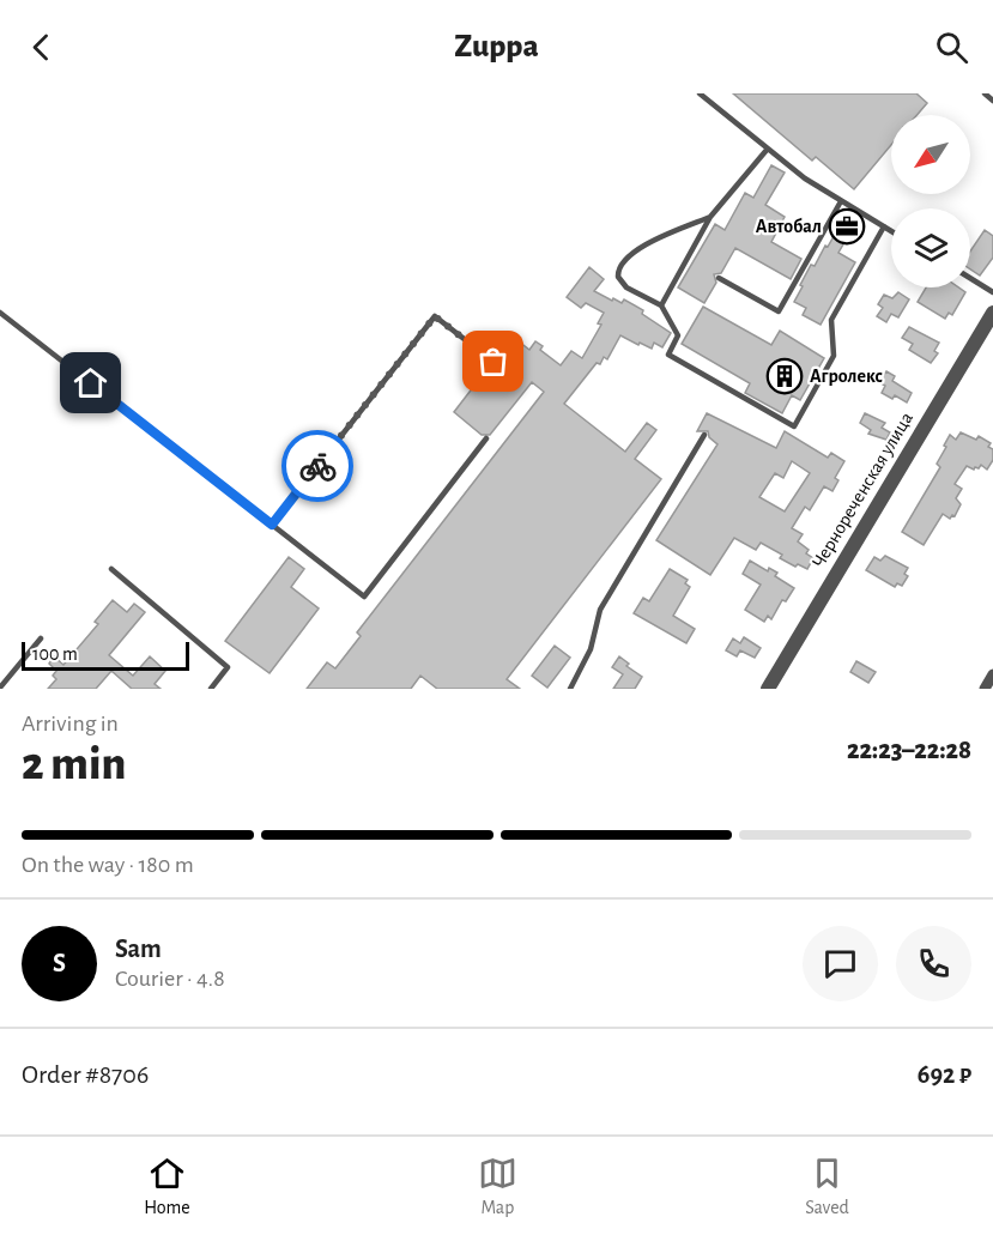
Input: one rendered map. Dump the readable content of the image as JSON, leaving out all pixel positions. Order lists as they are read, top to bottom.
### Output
{
  "streets": {
    "street": ["Чернореченская улица"]
  },
  "places": {
    "office": ["Автобал"],
    "building": ["Агролекс"]
  },
  "scale_bar": "100 m",
  "north": "bottom left",
  "page": {
    "header": "Zuppa",
    "scale": "100 m",
    "heading": ["2 min", "Arriving in", "22:23–22:28"],
    "panel": [
      "Sam",
      "Courier · 4.8",
      "Order #8706",
      "692 ₽"
    ],
    "bar": "On the way · 180 m",
    "round": "S",
    "tabs": ["Home", "Map", "Saved"]
  }
}
